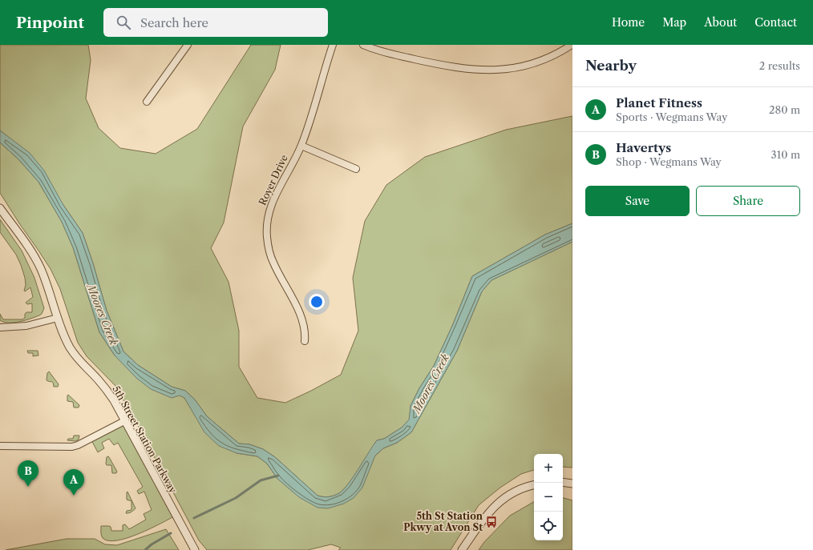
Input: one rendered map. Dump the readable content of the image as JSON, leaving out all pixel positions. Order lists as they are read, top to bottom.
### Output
{
  "streets": {
    "street": ["Royer Drive", "5th Street Station Parkway"]
  },
  "water": ["Moores Creek"],
  "places": {
    "bus stop": ["5th St Station Pkwy at Avon St"]
  },
  "page": {
    "header": "Pinpoint",
    "search": "Search here",
    "nav": [
      "Home",
      "Map",
      "About",
      "Contact"
    ],
    "heading": ["Nearby", "2 results"],
    "list": [
      {
        "mark": "A",
        "name": "Planet Fitness",
        "note": "Sports · Wegmans Way",
        "value": "280 m"
      },
      {
        "mark": "B",
        "name": "Havertys",
        "note": "Shop · Wegmans Way",
        "value": "310 m"
      }
    ],
    "buttons": ["Save", "Share"],
    "map_buttons": ["+", "−"],
    "pins": ["B", "A"]
  }
}
